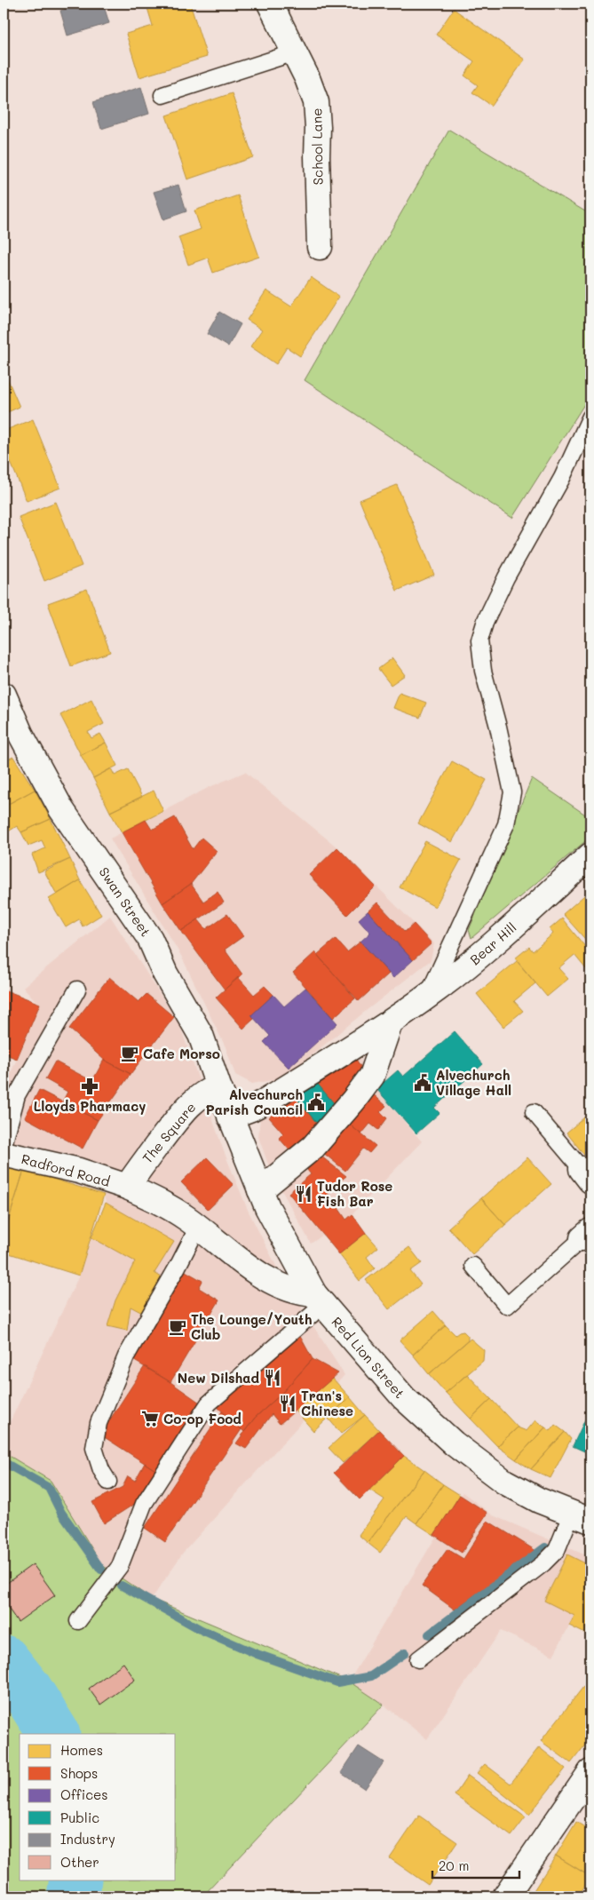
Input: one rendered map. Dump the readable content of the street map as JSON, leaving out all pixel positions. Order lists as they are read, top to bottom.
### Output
{
  "streets": {
    "street": [
      "School Lane",
      "Swan Street",
      "Bear Hill",
      "The Square",
      "Radford Road",
      "Red Lion Street"
    ]
  },
  "crossings": [
    ["Swan Street", "Bear Hill"],
    ["Swan Street", "The Square"],
    ["Swan Street", "Red Lion Street"],
    ["Bear Hill", "Red Lion Street"],
    ["The Square", "Radford Road"],
    ["Radford Road", "Red Lion Street"]
  ],
  "places": {
    "cafe": ["Cafe Morso", "The Lounge/Youth Club"],
    "public building": ["Alvechurch Village Hall", "Alvechurch Parish Council"],
    "pharmacy": ["Lloyds Pharmacy"],
    "restaurant": ["Tudor Rose Fish Bar", "New Dilshad", "Tran's Chinese"],
    "supermarket": ["Co-op Food"]
  },
  "legend": [
    "Homes",
    "Shops",
    "Offices",
    "Public",
    "Industry",
    "Other"
  ],
  "scale_bar": "20 m"
}
